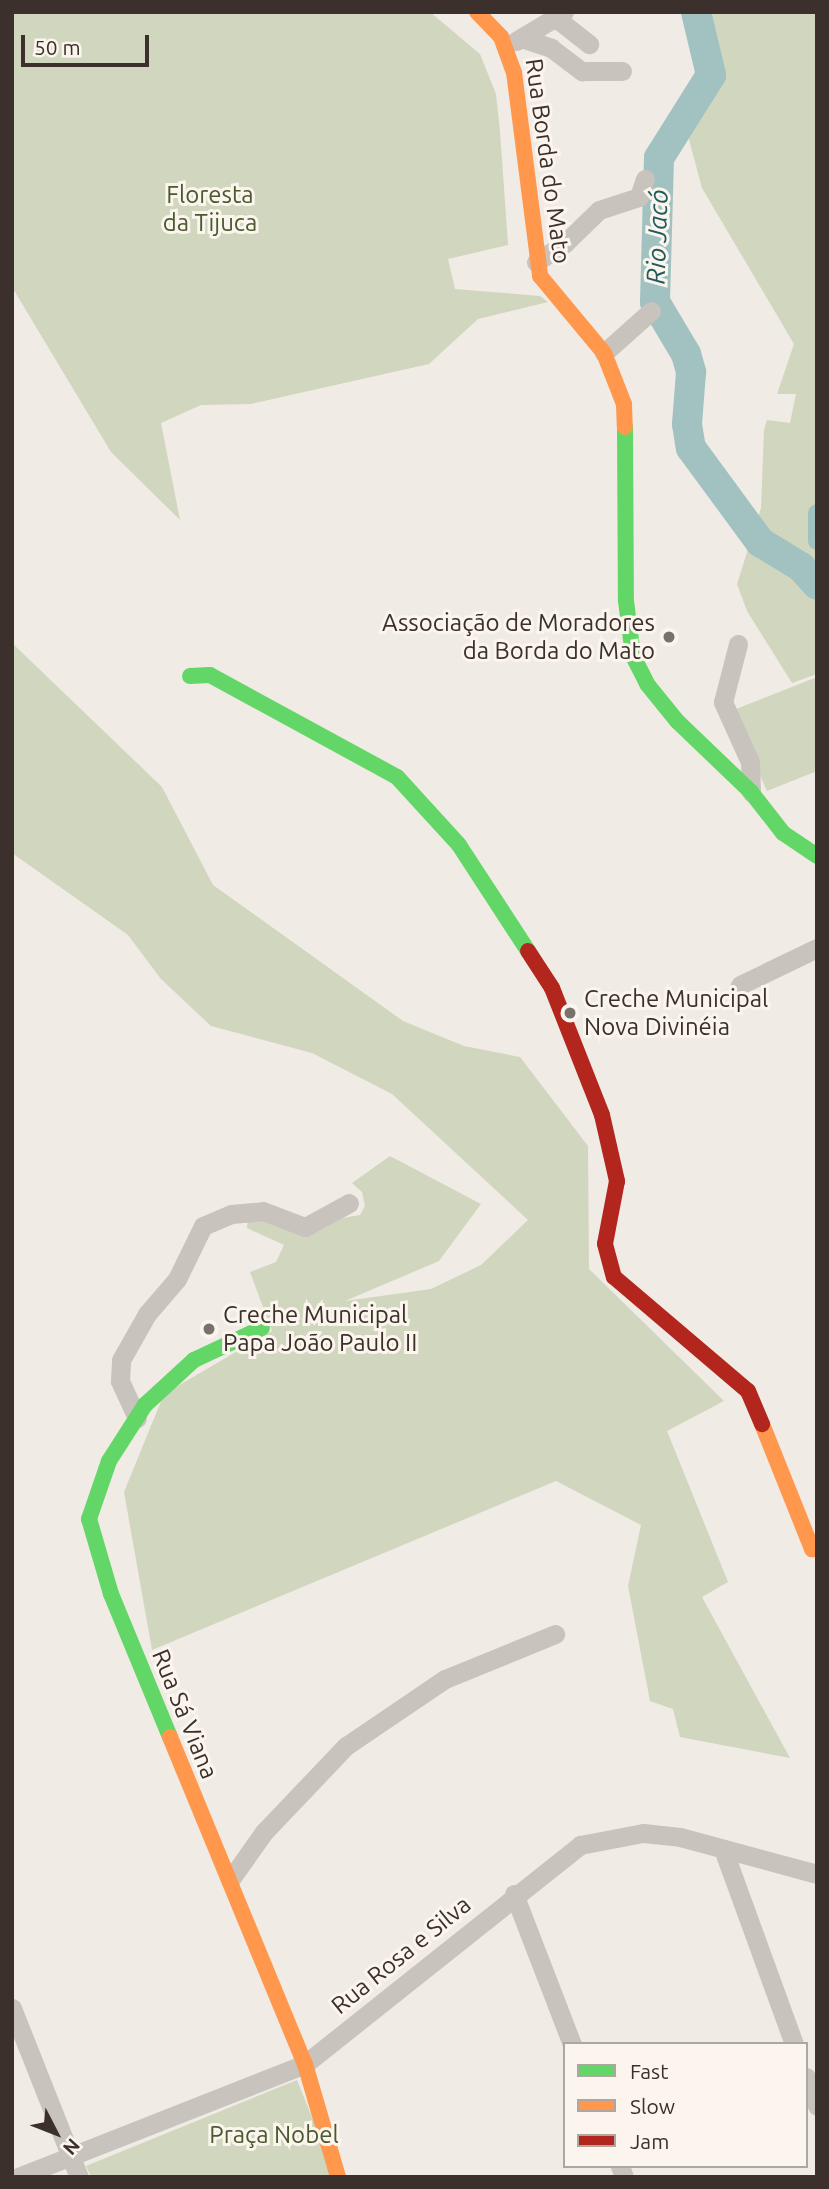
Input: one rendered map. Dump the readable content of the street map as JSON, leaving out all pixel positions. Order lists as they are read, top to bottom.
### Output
{
  "streets": {
    "street": ["Rua Borda do Mato", "Rua Sá Viana", "Rua Rosa e Silva"]
  },
  "crossings": [
    ["Rua Sá Viana", "Rua Rosa e Silva"]
  ],
  "water": ["Rio Jacó"],
  "parks": ["Floresta da Tijuca", "Praça Nobel"],
  "places": ["Associação de Moradores da Borda do Mato", "Creche Municipal Nova Divinéia", "Creche Municipal Papa João Paulo II"],
  "legend": ["Fast", "Slow", "Jam"],
  "scale_bar": "50 m",
  "north": "bottom right"
}
